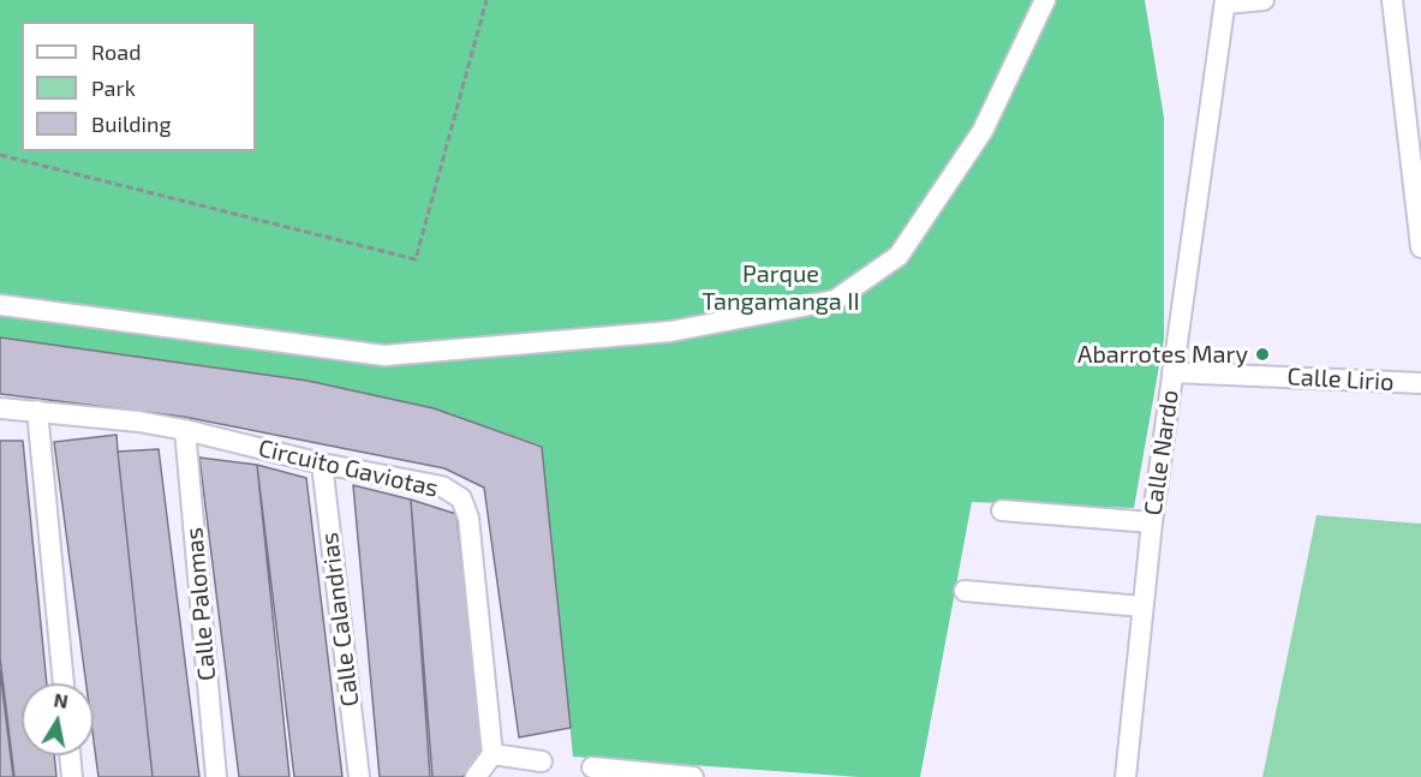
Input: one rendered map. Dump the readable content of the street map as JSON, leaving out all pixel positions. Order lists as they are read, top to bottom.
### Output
{
  "streets": {
    "street": [
      "Calle Lirio",
      "Calle Nardo",
      "Circuito Gaviotas",
      "Calle Palomas",
      "Calle Calandrias"
    ]
  },
  "crossings": [
    ["Calle Lirio", "Calle Nardo"],
    ["Circuito Gaviotas", "Calle Palomas"],
    ["Circuito Gaviotas", "Calle Calandrias"]
  ],
  "parks": ["Parque Tangamanga II"],
  "places": ["Abarrotes Mary"],
  "legend": ["Road", "Park", "Building"],
  "north": "top"
}
